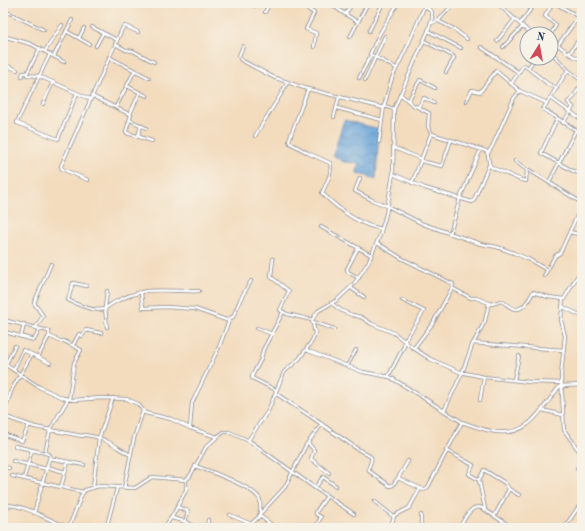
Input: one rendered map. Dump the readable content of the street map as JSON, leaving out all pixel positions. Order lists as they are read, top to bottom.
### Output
{
  "north": "top"
}
